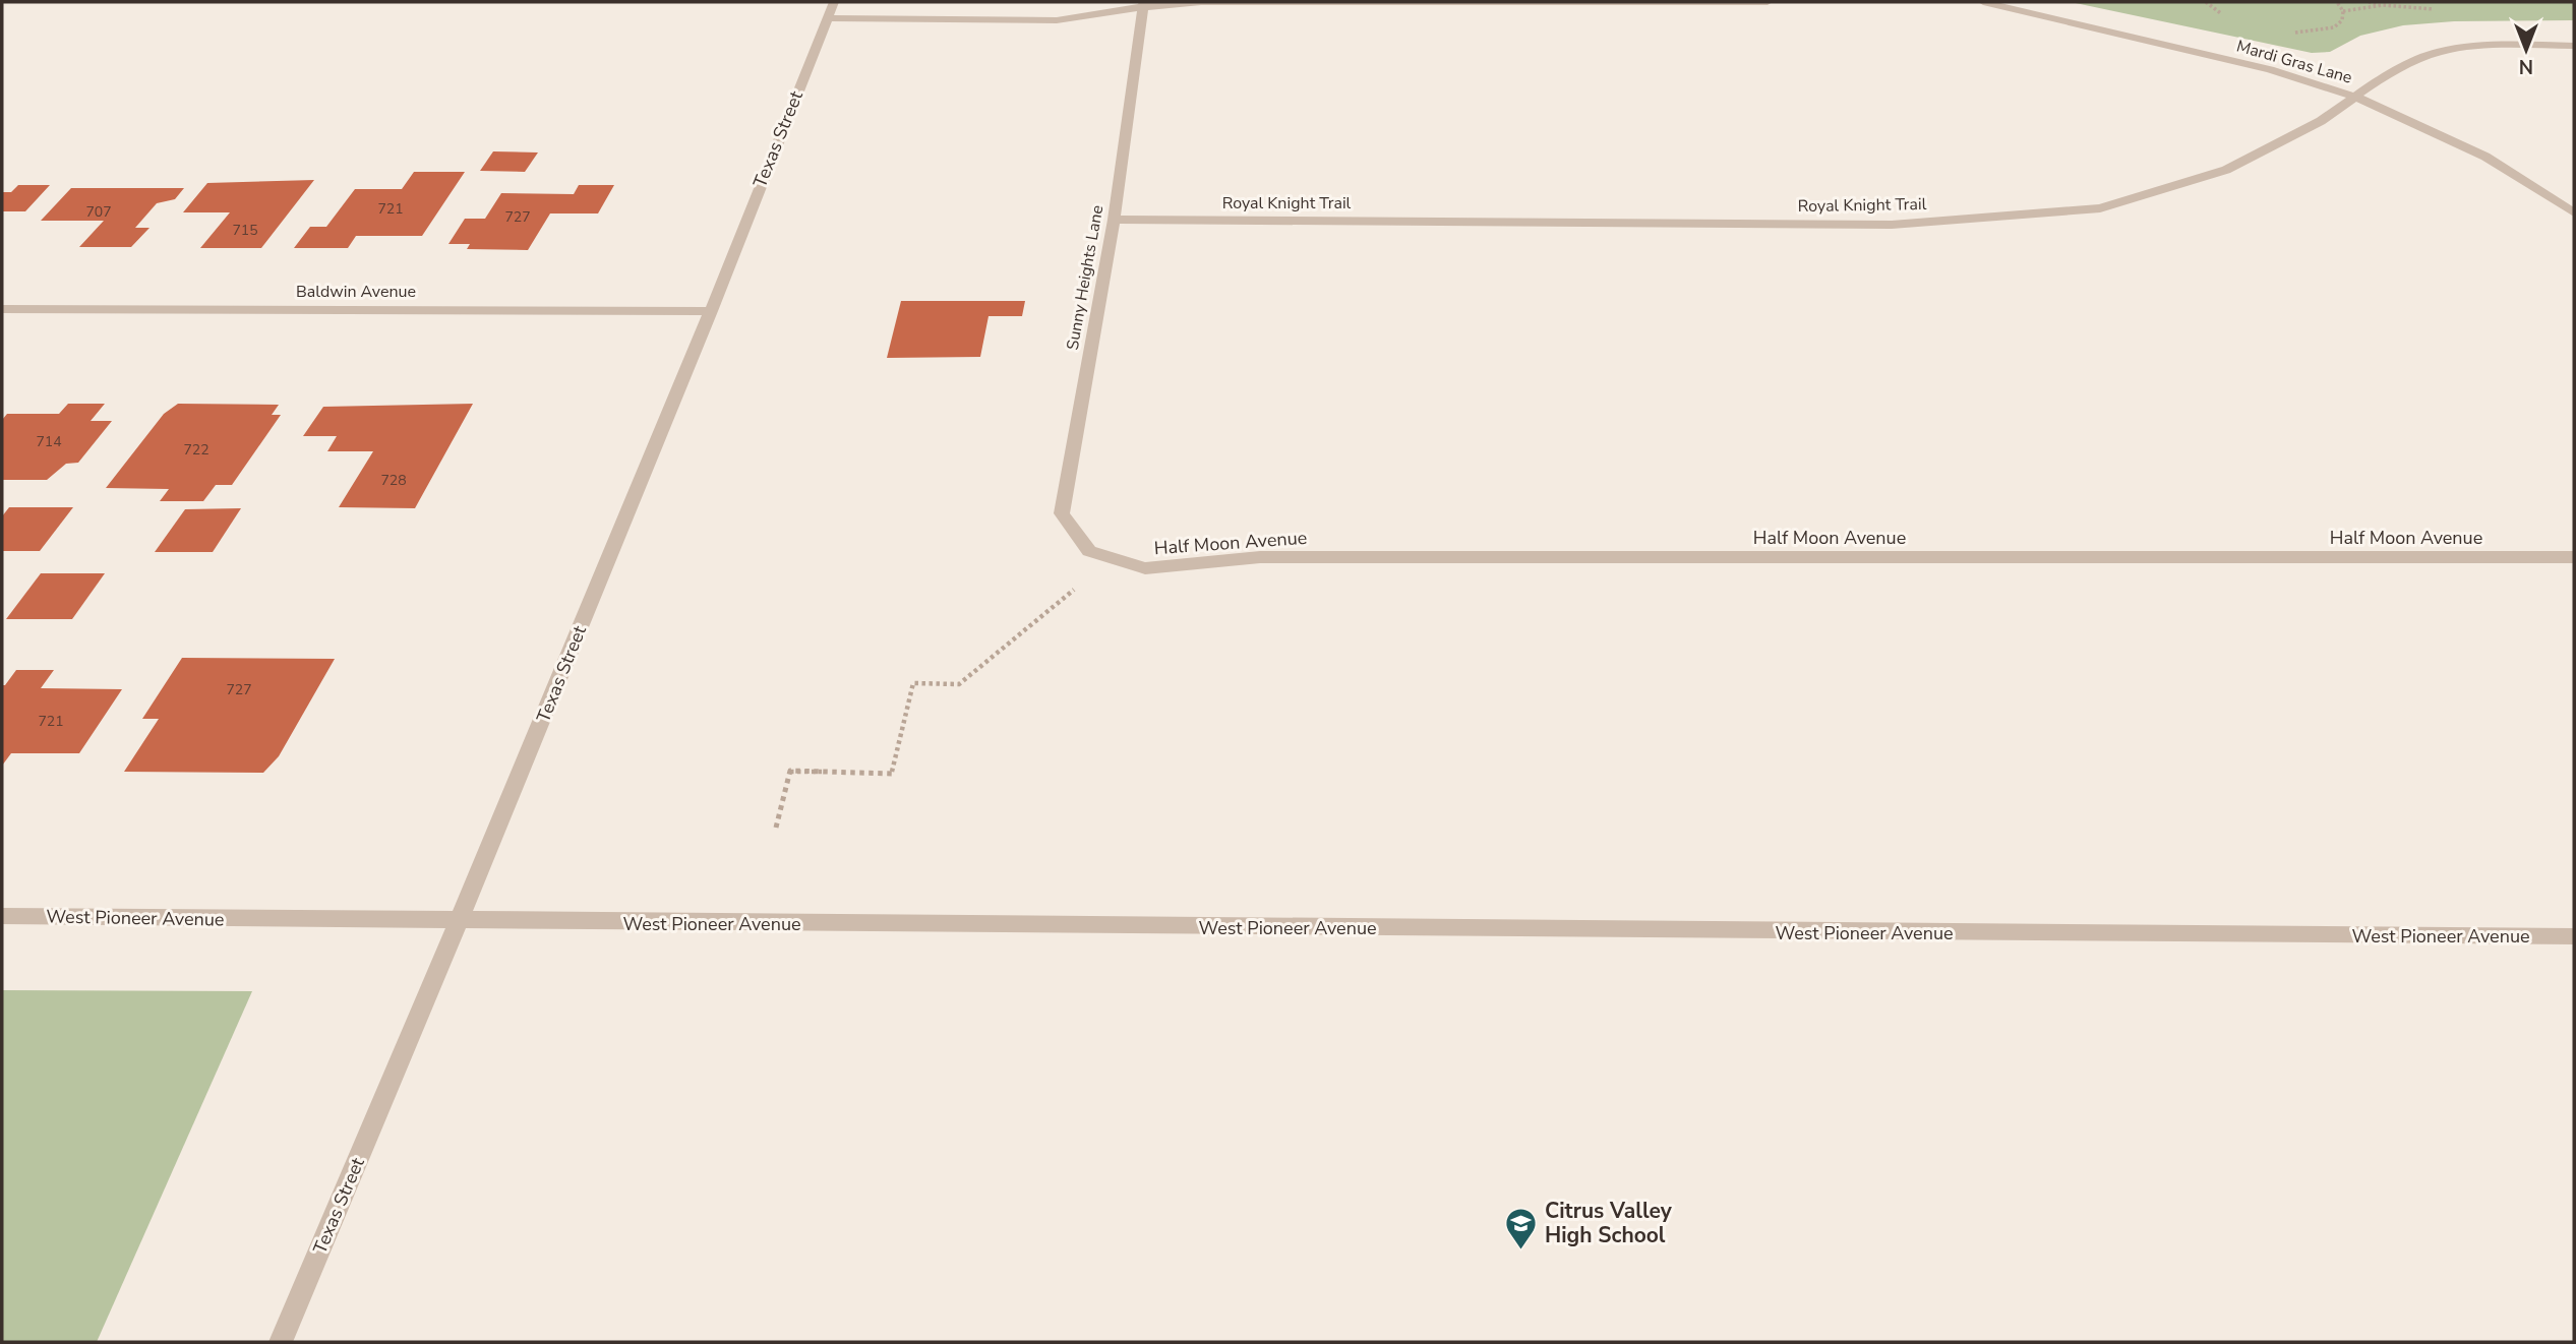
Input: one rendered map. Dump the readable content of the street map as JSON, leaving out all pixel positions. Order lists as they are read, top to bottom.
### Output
{
  "streets": {
    "street": [
      "Mardi Gras Lane",
      "Texas Street",
      "Royal Knight Trail",
      "Sunny Heights Lane",
      "Baldwin Avenue",
      "Half Moon Avenue",
      "West Pioneer Avenue"
    ]
  },
  "crossings": [
    ["Mardi Gras Lane", "Royal Knight Trail"],
    ["Texas Street", "Baldwin Avenue"],
    ["Texas Street", "West Pioneer Avenue"],
    ["Royal Knight Trail", "Sunny Heights Lane"],
    ["Sunny Heights Lane", "Half Moon Avenue"]
  ],
  "places": {
    "school or university": ["Citrus Valley High School"]
  },
  "house_numbers": [
    "721",
    "707",
    "727",
    "715",
    "714",
    "722",
    "728",
    "727",
    "721"
  ],
  "north": "bottom"
}
